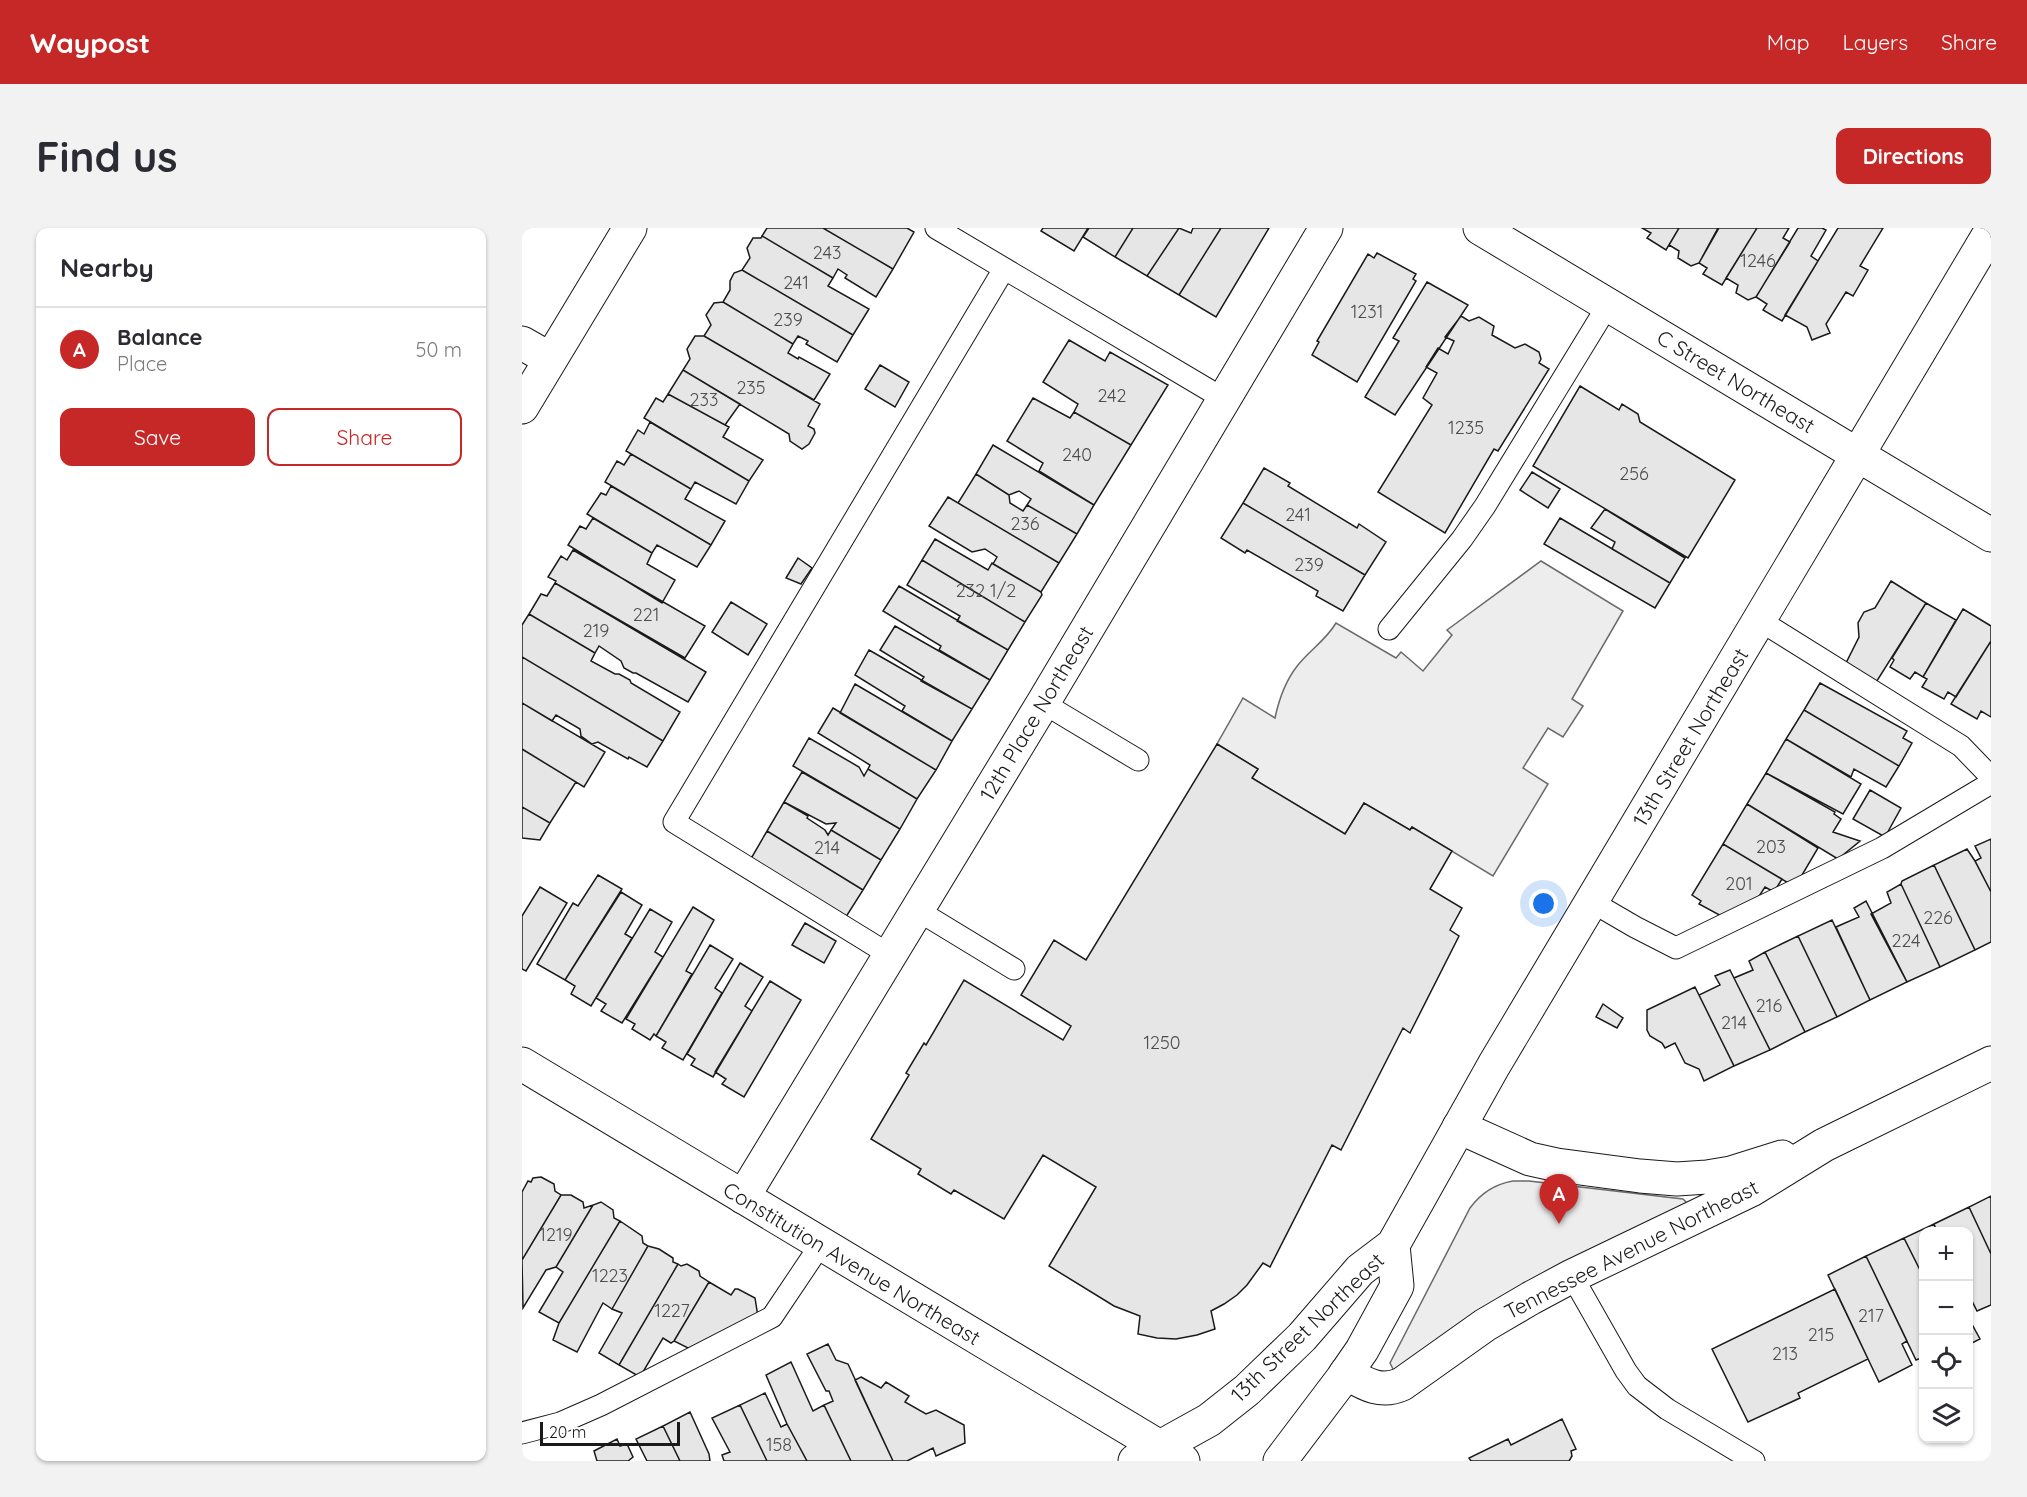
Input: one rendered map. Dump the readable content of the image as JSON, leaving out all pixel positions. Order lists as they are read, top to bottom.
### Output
{
  "streets": {
    "street": [
      "C Street Northeast",
      "12th Place Northeast",
      "13th Street Northeast",
      "Tennessee Avenue Northeast",
      "Constitution Avenue Northeast"
    ]
  },
  "crossings": [
    ["C Street Northeast", "13th Street Northeast"],
    ["12th Place Northeast", "Constitution Avenue Northeast"],
    ["13th Street Northeast", "Tennessee Avenue Northeast"],
    ["13th Street Northeast", "Constitution Avenue Northeast"]
  ],
  "house_numbers": [
    "243",
    "1246",
    "241",
    "1231",
    "239",
    "235",
    "242",
    "233",
    "1235",
    "240",
    "256",
    "241",
    "236",
    "239",
    "232 1/2",
    "221",
    "219",
    "203",
    "214",
    "201",
    "226",
    "224",
    "216",
    "214",
    "1250",
    "1219",
    "1223",
    "1227",
    "217",
    "215",
    "213",
    "158"
  ],
  "scale_bar": "20 m",
  "page": {
    "header": "Waypost",
    "nav": ["Map", "Layers", "Share"],
    "buttons": [
      "Directions",
      ["Save", "Share"]
    ],
    "title": "Find us",
    "heading": "Nearby",
    "list": [
      {
        "mark": "A",
        "name": "Balance",
        "note": "Place",
        "value": "50 m"
      }
    ],
    "pins": "A",
    "map_buttons": ["+", "−"],
    "scale": "20 m"
  }
}
